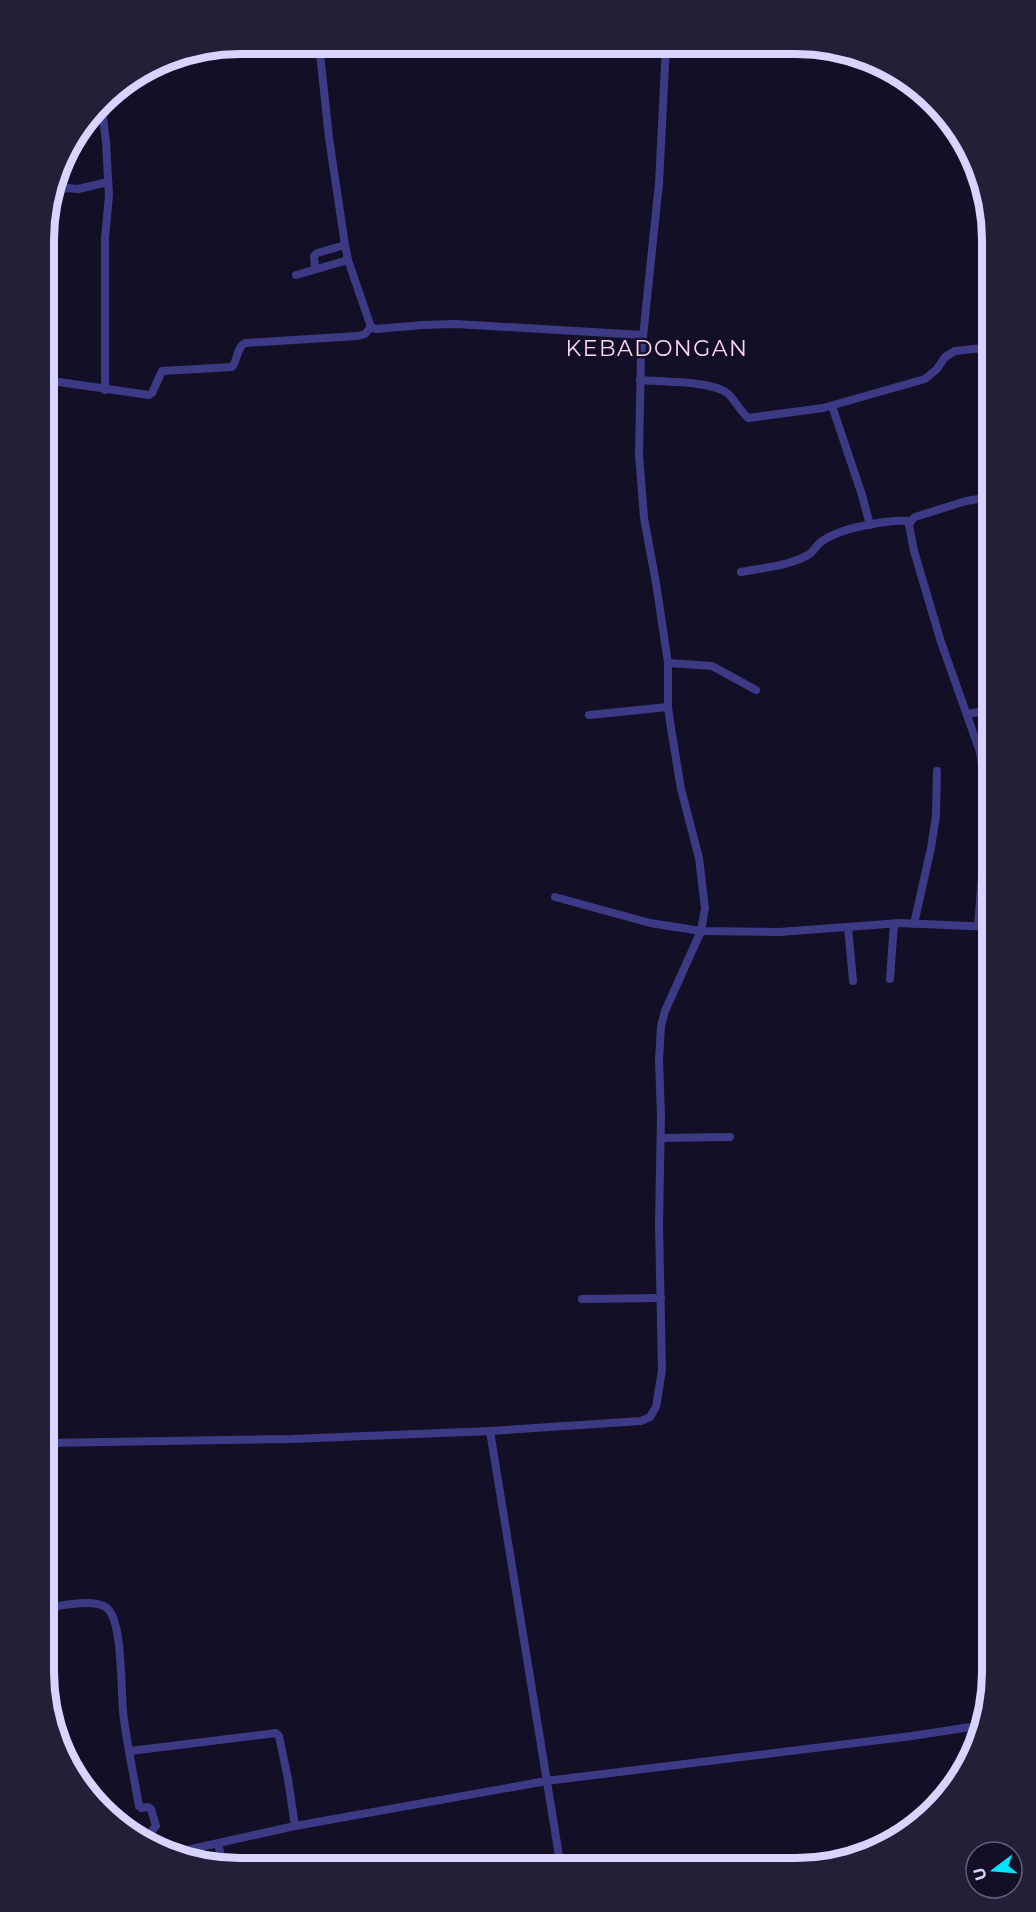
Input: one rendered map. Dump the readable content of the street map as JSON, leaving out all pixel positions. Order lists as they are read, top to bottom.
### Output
{
  "districts": ["KEBADONGAN"],
  "north": "left"
}
